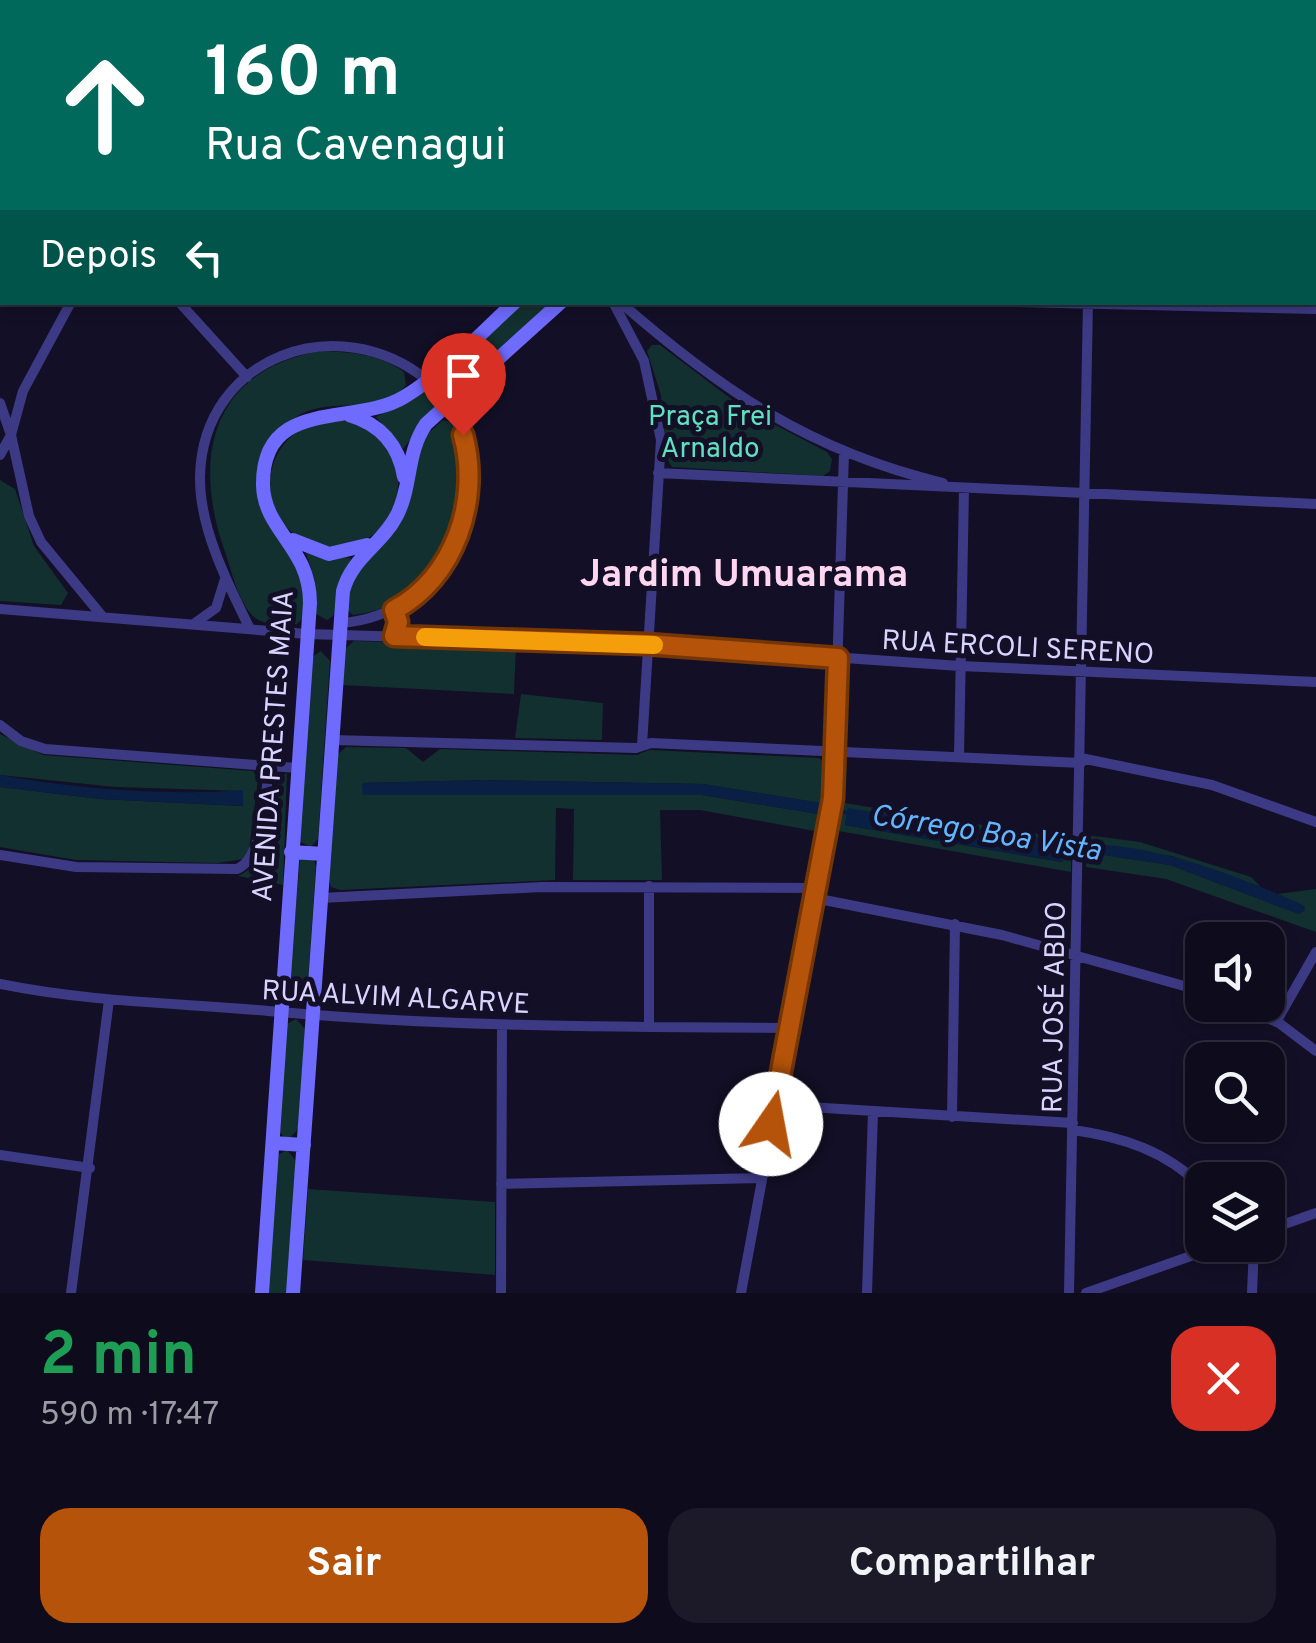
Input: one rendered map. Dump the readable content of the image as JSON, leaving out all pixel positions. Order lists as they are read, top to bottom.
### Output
{
  "streets": {
    "street": [
      "RUA ERCOLI SERENO",
      "AVENIDA PRESTES MAIA",
      "RUA ALVIM ALGARVE",
      "RUA JOSÉ ABDO"
    ]
  },
  "crossings": [
    ["RUA ERCOLI SERENO", "AVENIDA PRESTES MAIA"],
    ["RUA ERCOLI SERENO", "RUA JOSÉ ABDO"],
    ["AVENIDA PRESTES MAIA", "RUA ALVIM ALGARVE"]
  ],
  "districts": ["Jardim Umuarama"],
  "water": ["Córrego Boa Vista"],
  "parks": ["Praça Frei Arnaldo"],
  "page": {
    "turn": ["160 m", "Rua Cavenagui"],
    "then": "Depois",
    "heading": ["2 min", "590 m · 17:47"],
    "buttons": ["Sair", "Compartilhar"]
  }
}
